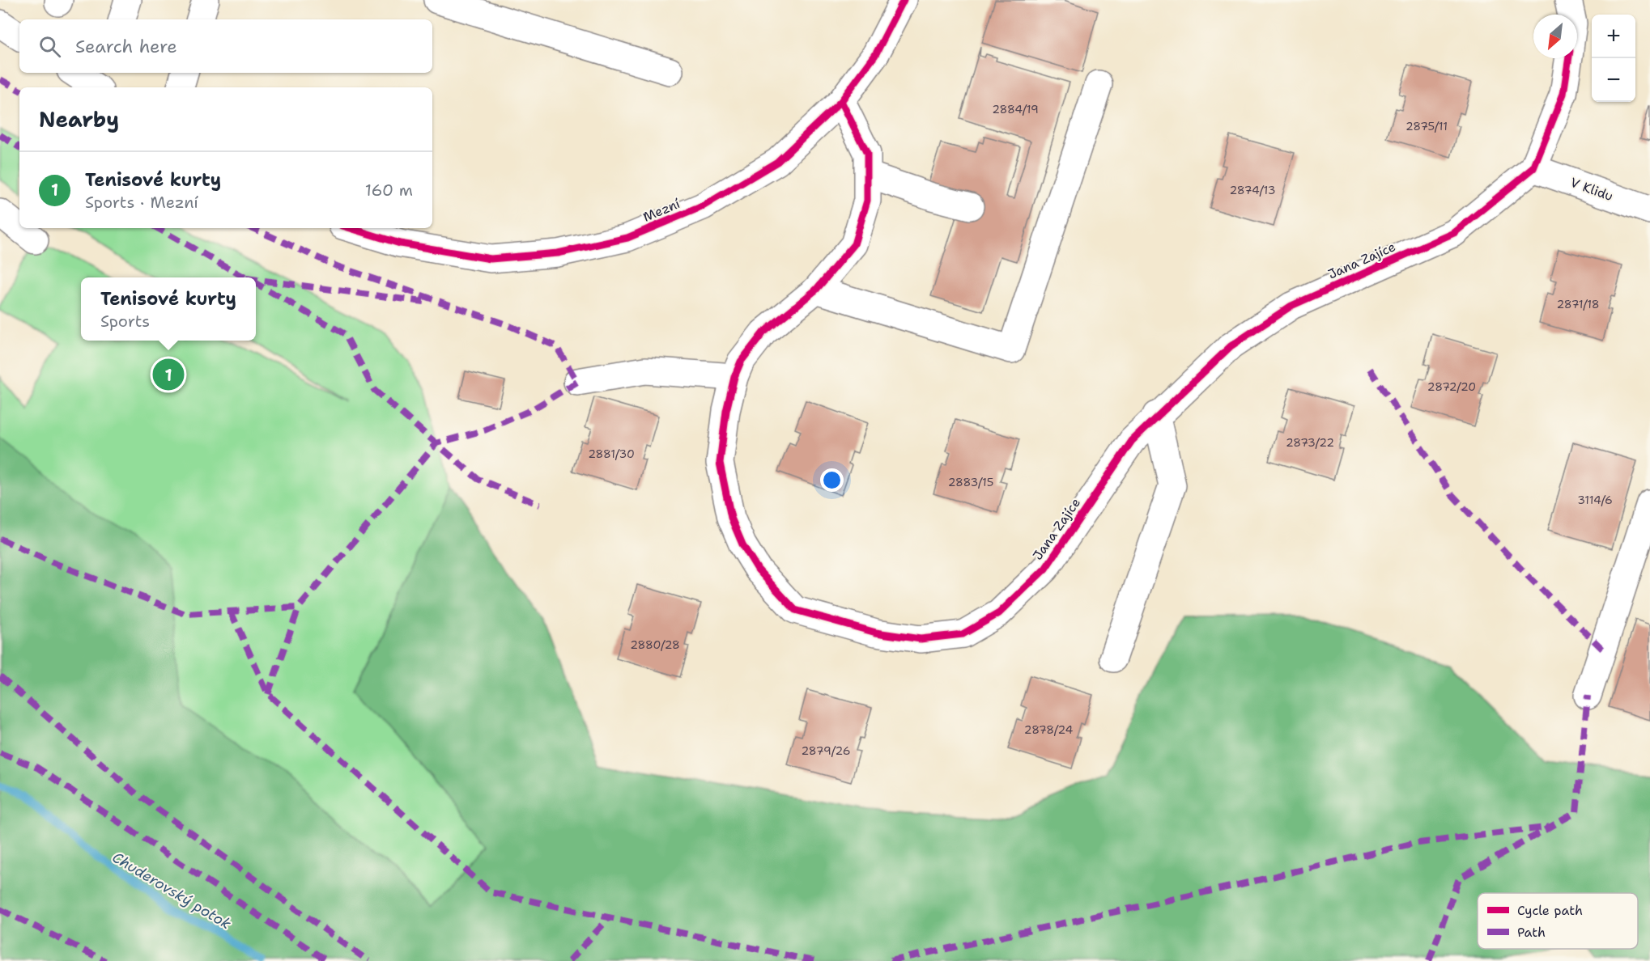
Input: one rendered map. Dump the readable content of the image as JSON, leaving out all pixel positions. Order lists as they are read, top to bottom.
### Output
{
  "streets": {
    "street": ["V Klidu", "Mezní", "Jana Zajíce"]
  },
  "crossings": [
    ["V Klidu", "Jana Zajíce"],
    ["Mezní", "Jana Zajíce"]
  ],
  "water": ["Chuderovský potok"],
  "house_numbers": [
    "2884/19",
    "2875/11",
    "2874/13",
    "2871/18",
    "2872/20",
    "2873/22",
    "2881/30",
    "2883/15",
    "3114/6",
    "2880/28",
    "2878/24",
    "2879/26"
  ],
  "legend": ["Cycle path", "Path"],
  "north": "bottom left",
  "page": {
    "map_buttons": ["+", "−"],
    "search": "Search here",
    "heading": "Nearby",
    "list": [
      {
        "mark": "1",
        "name": "Tenisové kurty",
        "note": "Sports · Mezní",
        "value": "160 m"
      }
    ],
    "popup": ["Tenisové kurty", "Sports"],
    "pins": "1"
  }
}
